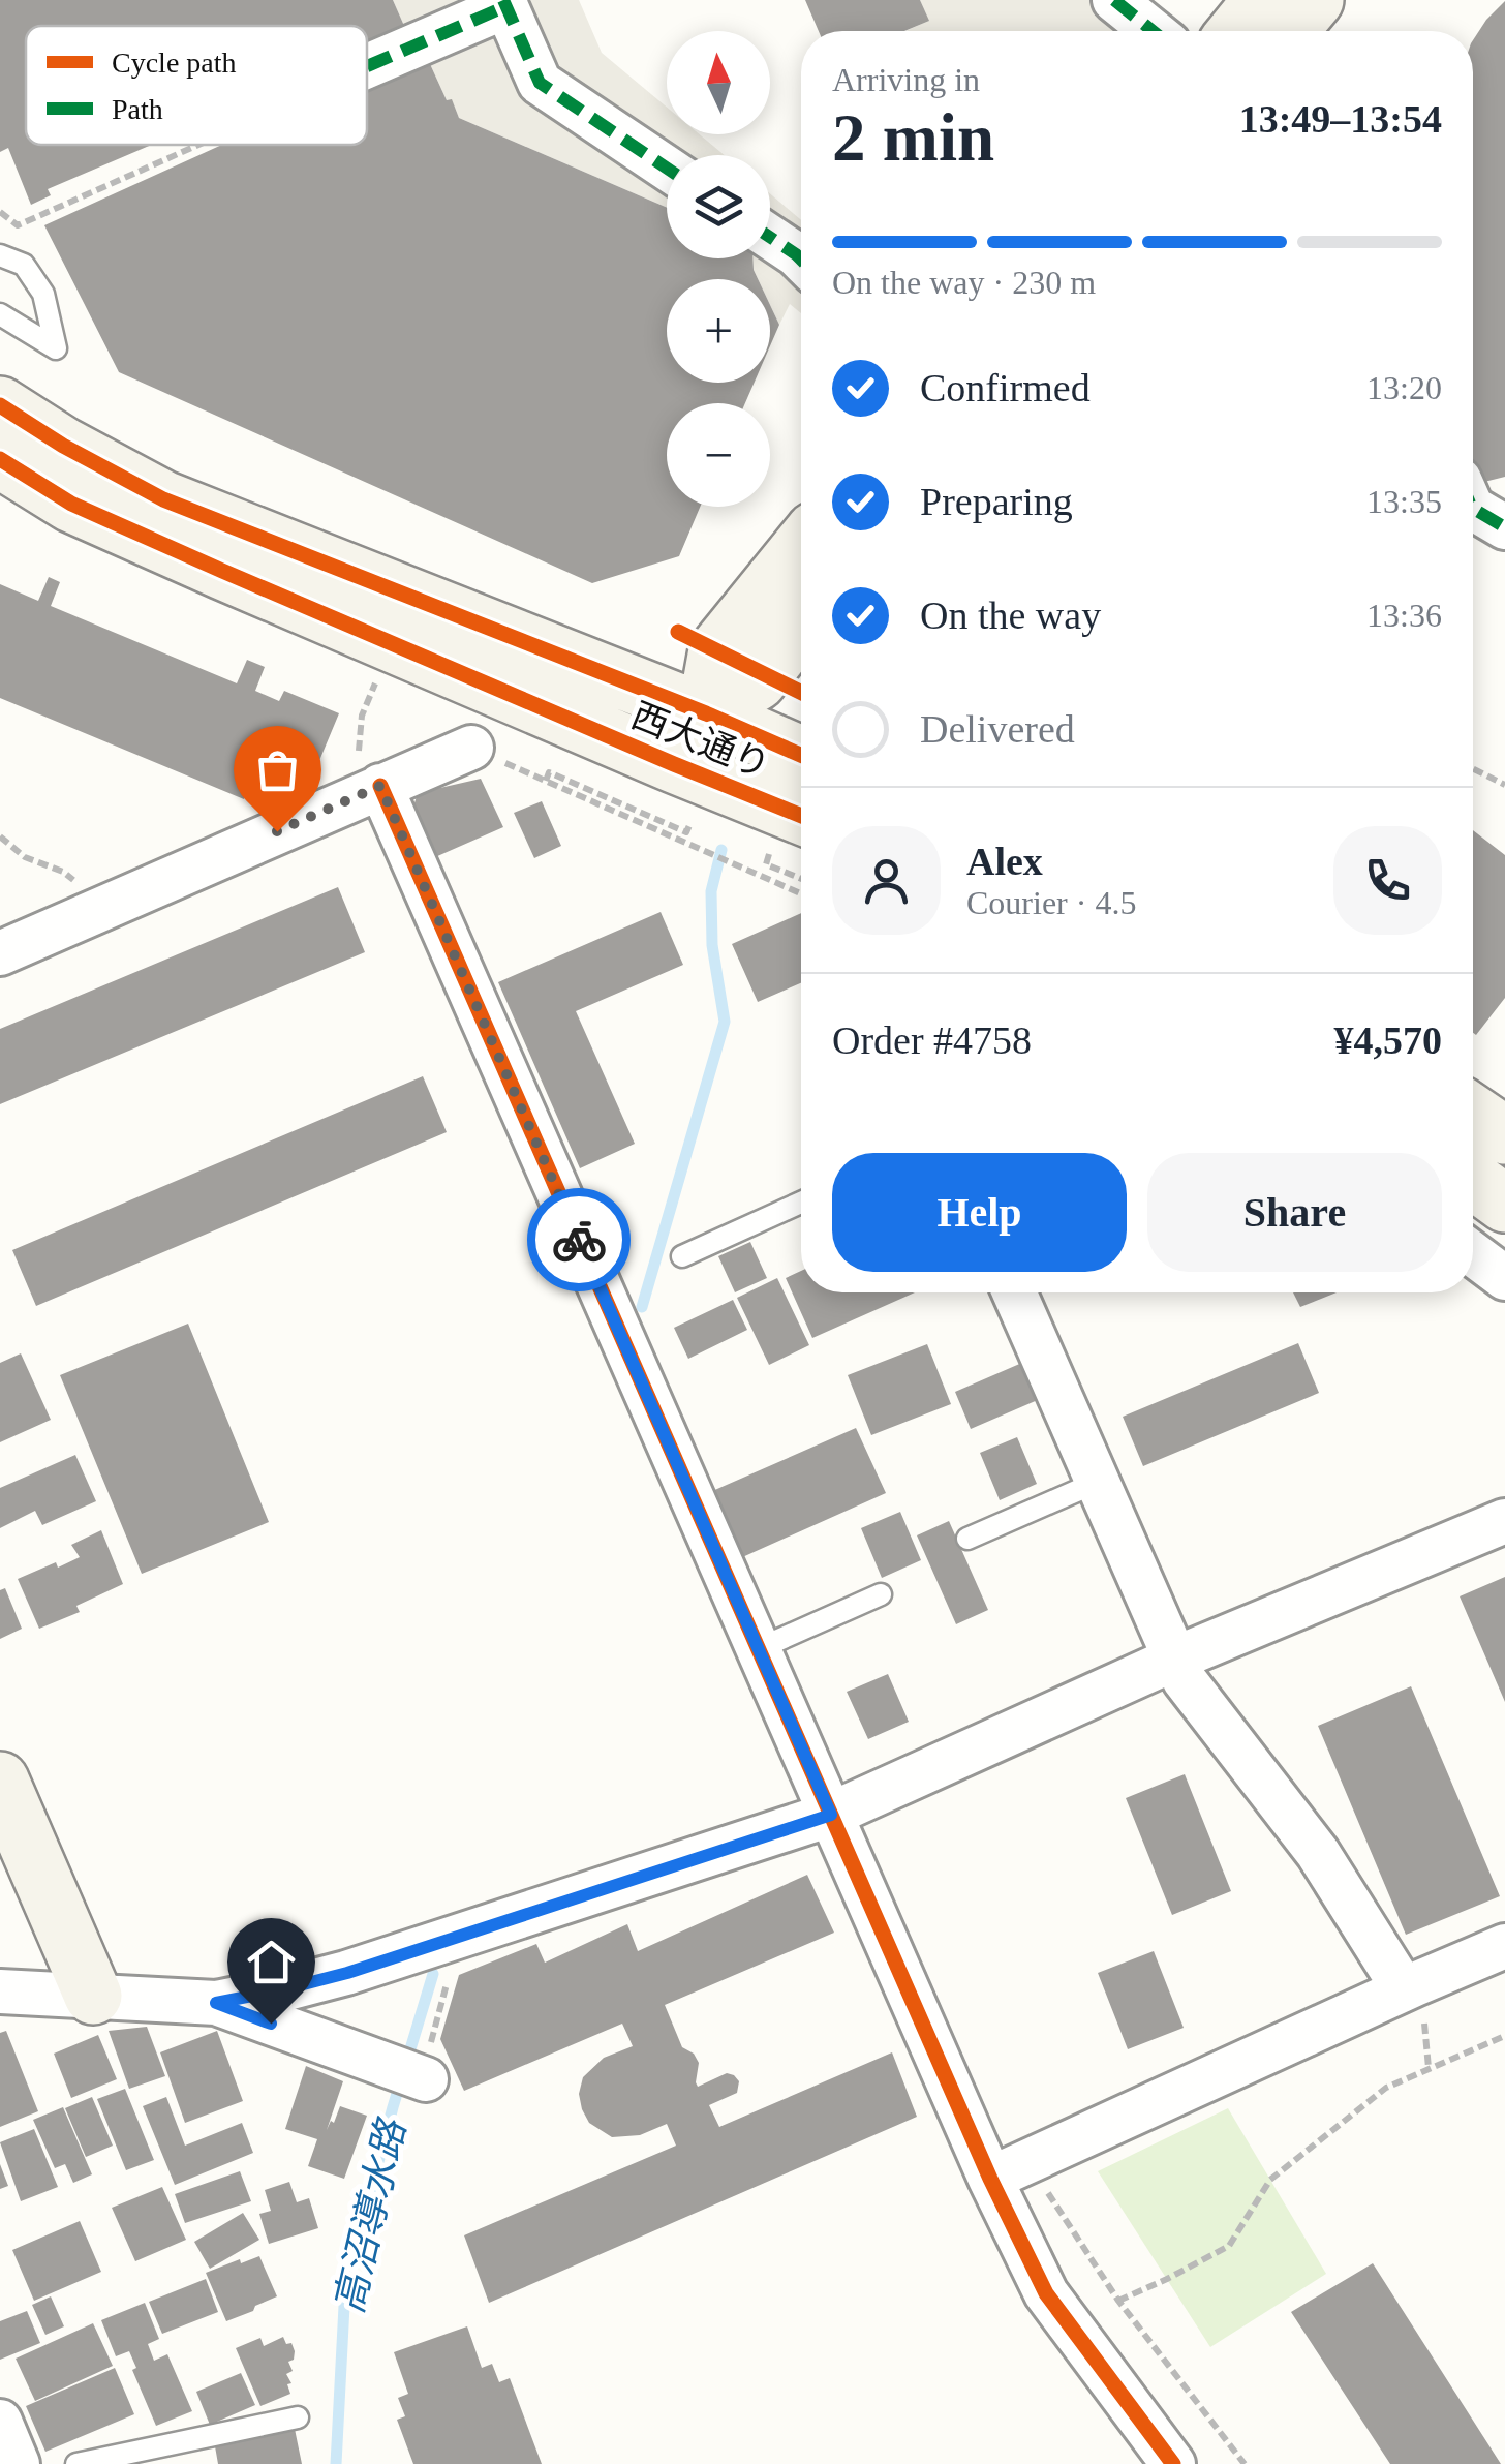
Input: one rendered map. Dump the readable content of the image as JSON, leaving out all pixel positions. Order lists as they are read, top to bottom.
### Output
{
  "streets": {
    "street": ["西大通り"]
  },
  "water": ["高沼導水路"],
  "legend": ["Cycle path", "Path"],
  "north": "top",
  "page": {
    "map_buttons": ["+", "−"],
    "heading": ["2 min", "Arriving in", "13:49–13:54"],
    "panel": [
      "Alex",
      "Courier · 4.5",
      "Order #4758",
      "¥4,570"
    ],
    "bar": "On the way · 230 m",
    "list": [
      ["Confirmed", "13:20"],
      ["Preparing", "13:35"],
      ["On the way", "13:36"],
      "Delivered"
    ],
    "buttons": ["Help", "Share"]
  }
}
